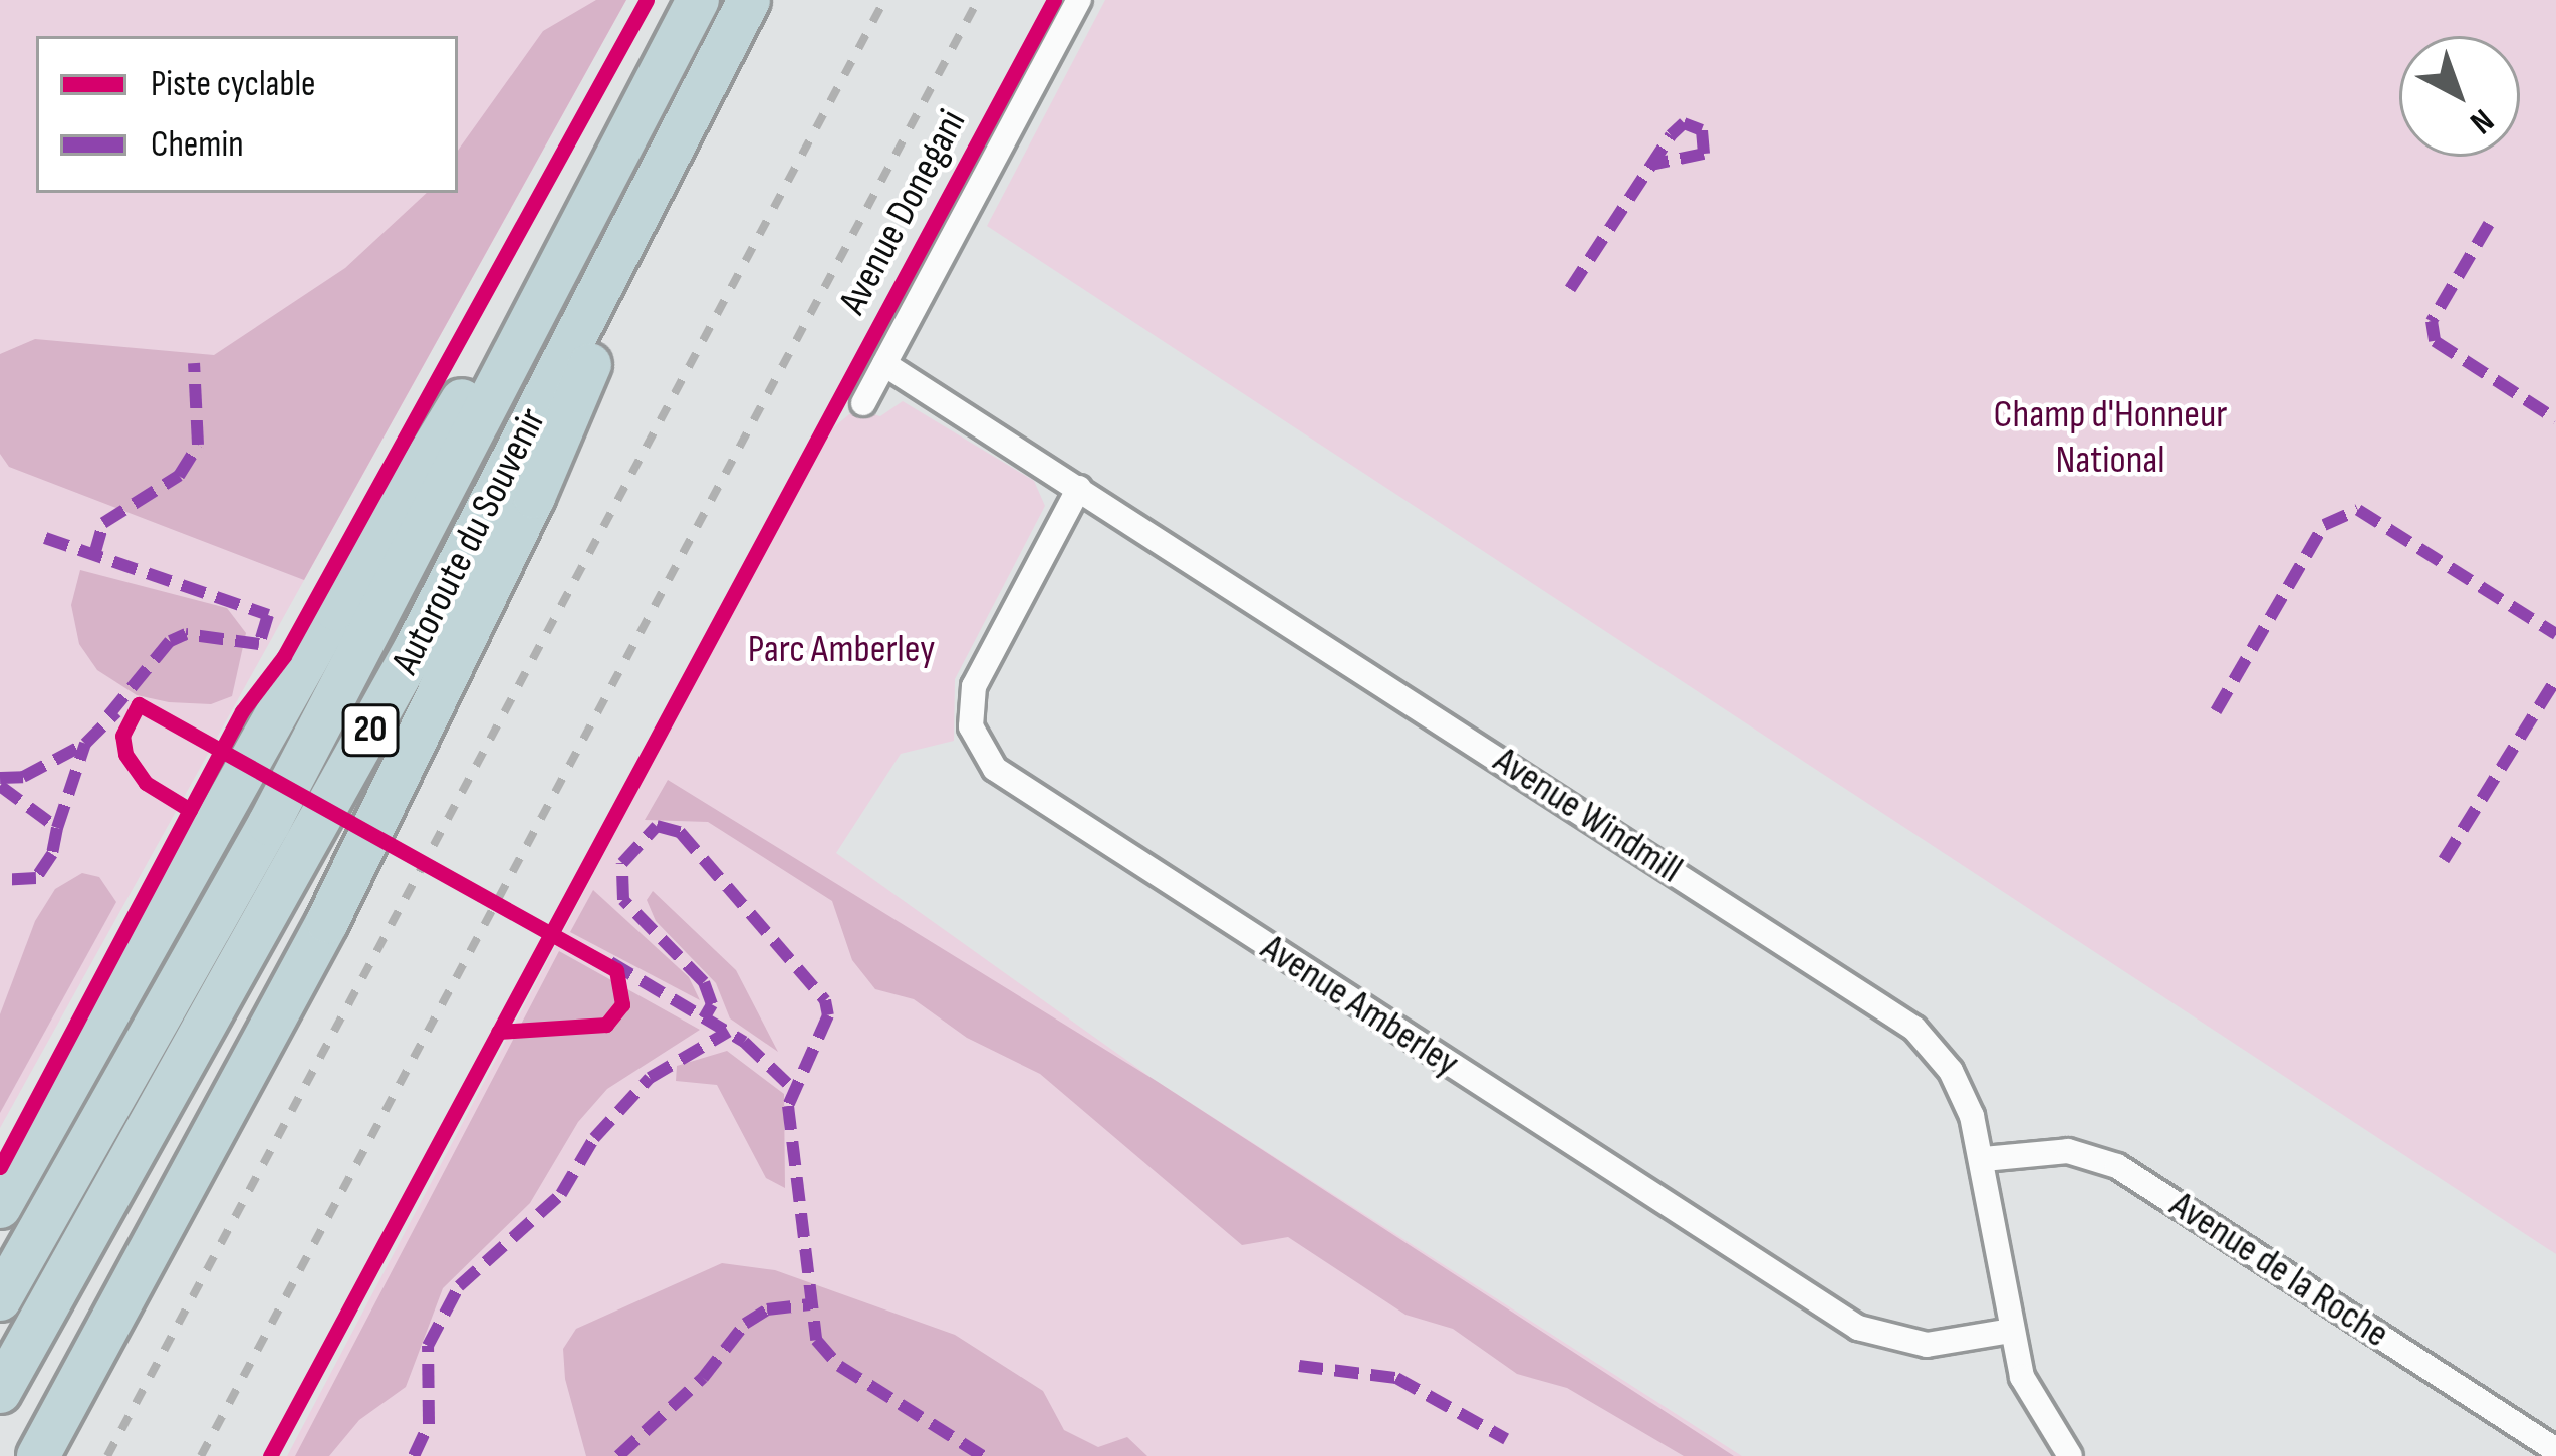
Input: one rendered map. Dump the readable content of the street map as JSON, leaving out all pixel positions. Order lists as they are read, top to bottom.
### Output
{
  "streets": {
    "highway": ["Autoroute du Souvenir", "20"],
    "street": [
      "Avenue Donegani",
      "Avenue Windmill",
      "Avenue Amberley",
      "Avenue de la Roche"
    ]
  },
  "crossings": [
    ["Avenue Donegani", "Avenue Windmill"],
    ["Avenue Windmill", "Avenue Amberley"],
    ["Avenue Windmill", "Avenue de la Roche"]
  ],
  "parks": ["Champ d'Honneur National", "Parc Amberley"],
  "legend": ["Piste cyclable", "Chemin"],
  "north": "bottom right"
}
